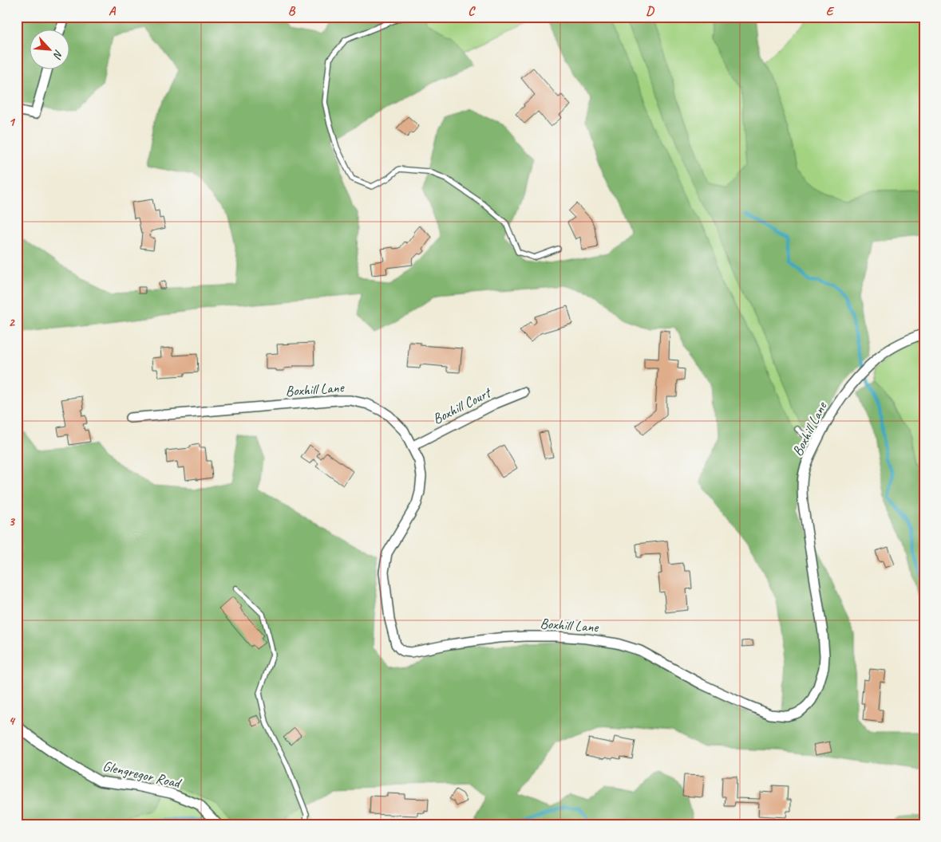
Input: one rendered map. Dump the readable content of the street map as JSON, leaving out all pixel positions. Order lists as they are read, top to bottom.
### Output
{
  "streets": {
    "street": ["Boxhill Lane", "Boxhill Court", "Glengregor Road"]
  },
  "crossings": [
    ["Boxhill Lane", "Boxhill Court"]
  ],
  "north": "bottom right",
  "grid": {
    "columns": [
      "A",
      "B",
      "C",
      "D",
      "E"
    ],
    "rows": [
      "1",
      "2",
      "3",
      "4"
    ]
  }
}
